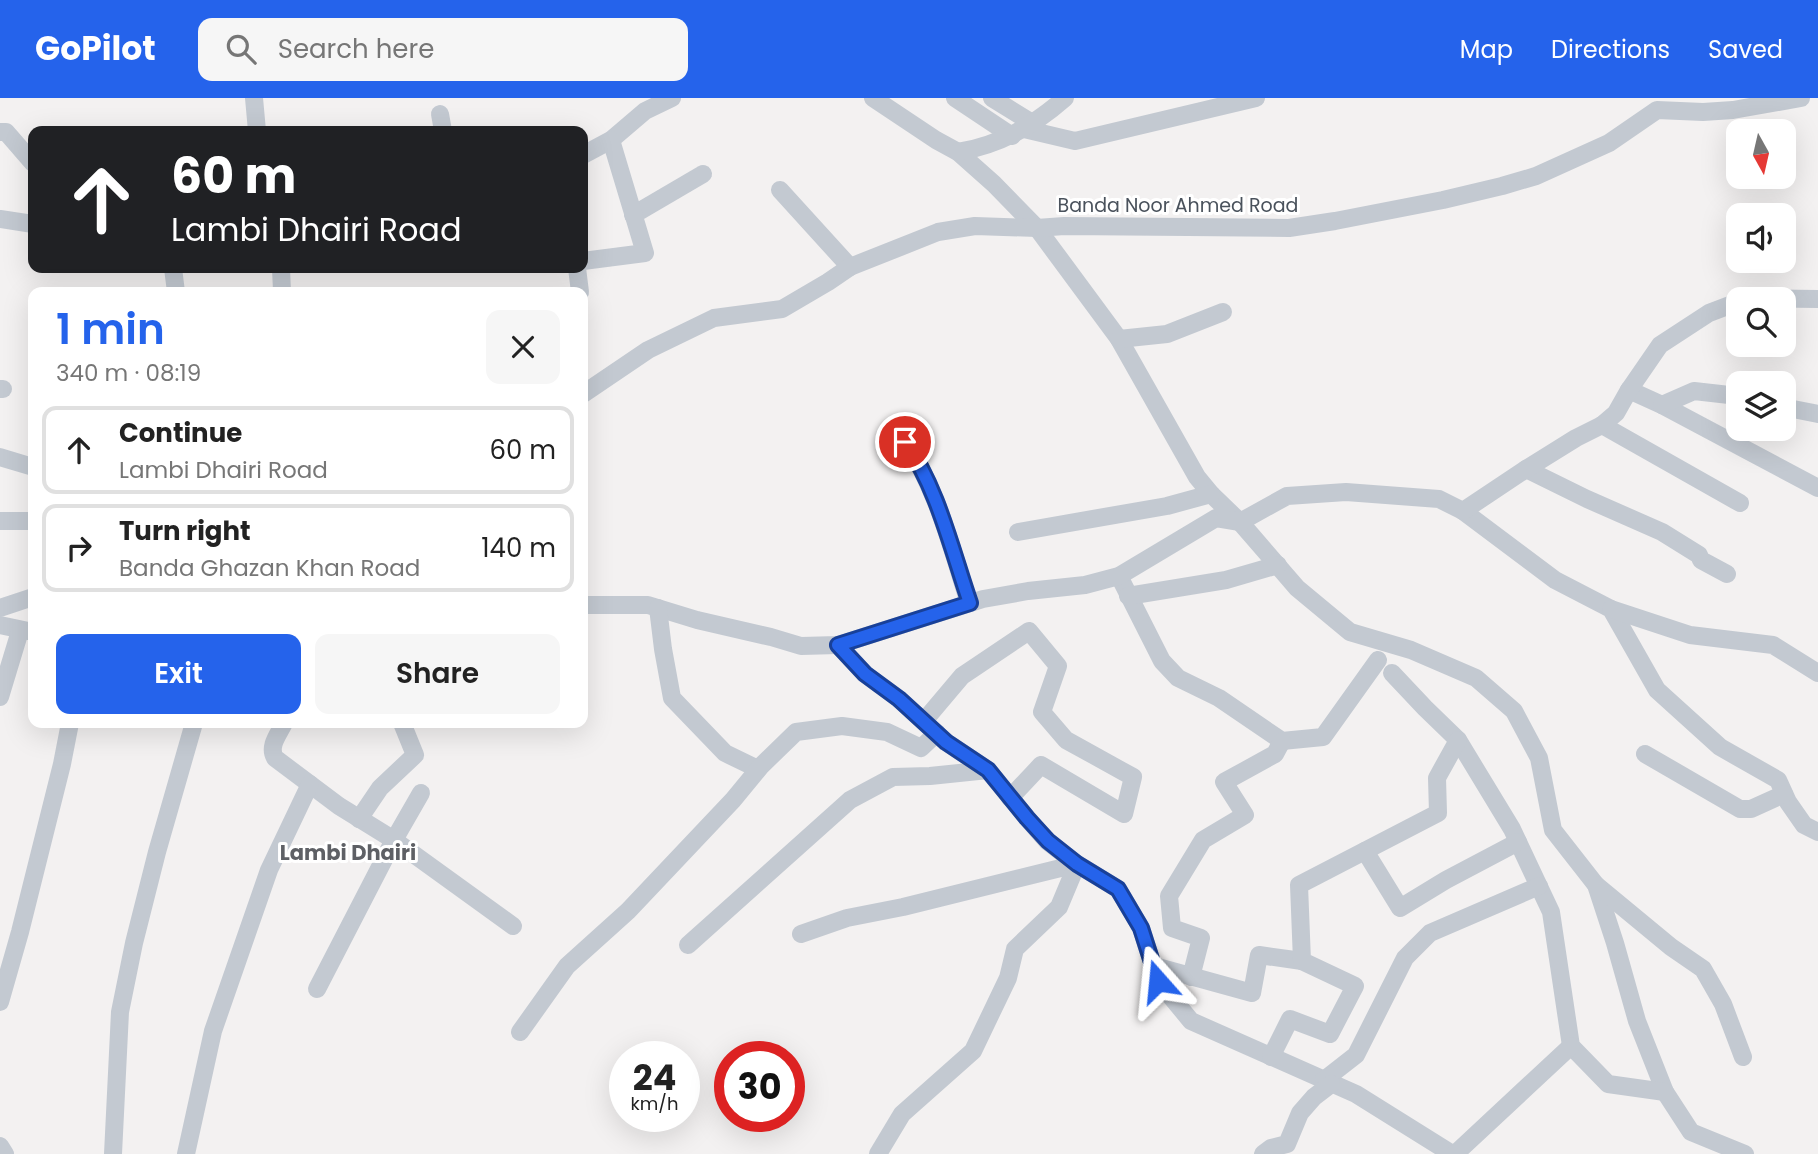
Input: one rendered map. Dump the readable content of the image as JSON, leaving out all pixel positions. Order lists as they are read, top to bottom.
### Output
{
  "streets": {
    "street": ["Banda Noor Ahmed Road"]
  },
  "districts": ["Lambi Dhairi"],
  "north": "bottom",
  "page": {
    "header": "GoPilot",
    "search": "Search here",
    "nav": ["Map", "Directions", "Saved"],
    "turn": ["60 m", "Lambi Dhairi Road"],
    "heading": ["1 min", "340 m · 08:19"],
    "list": [
      {
        "name": "Continue",
        "note": "Lambi Dhairi Road",
        "value": "60 m"
      },
      {
        "name": "Turn right",
        "note": "Banda Ghazan Khan Road",
        "value": "140 m"
      }
    ],
    "buttons": ["Exit", "Share"],
    "speed": "24 km/h",
    "limit": "30"
  }
}
